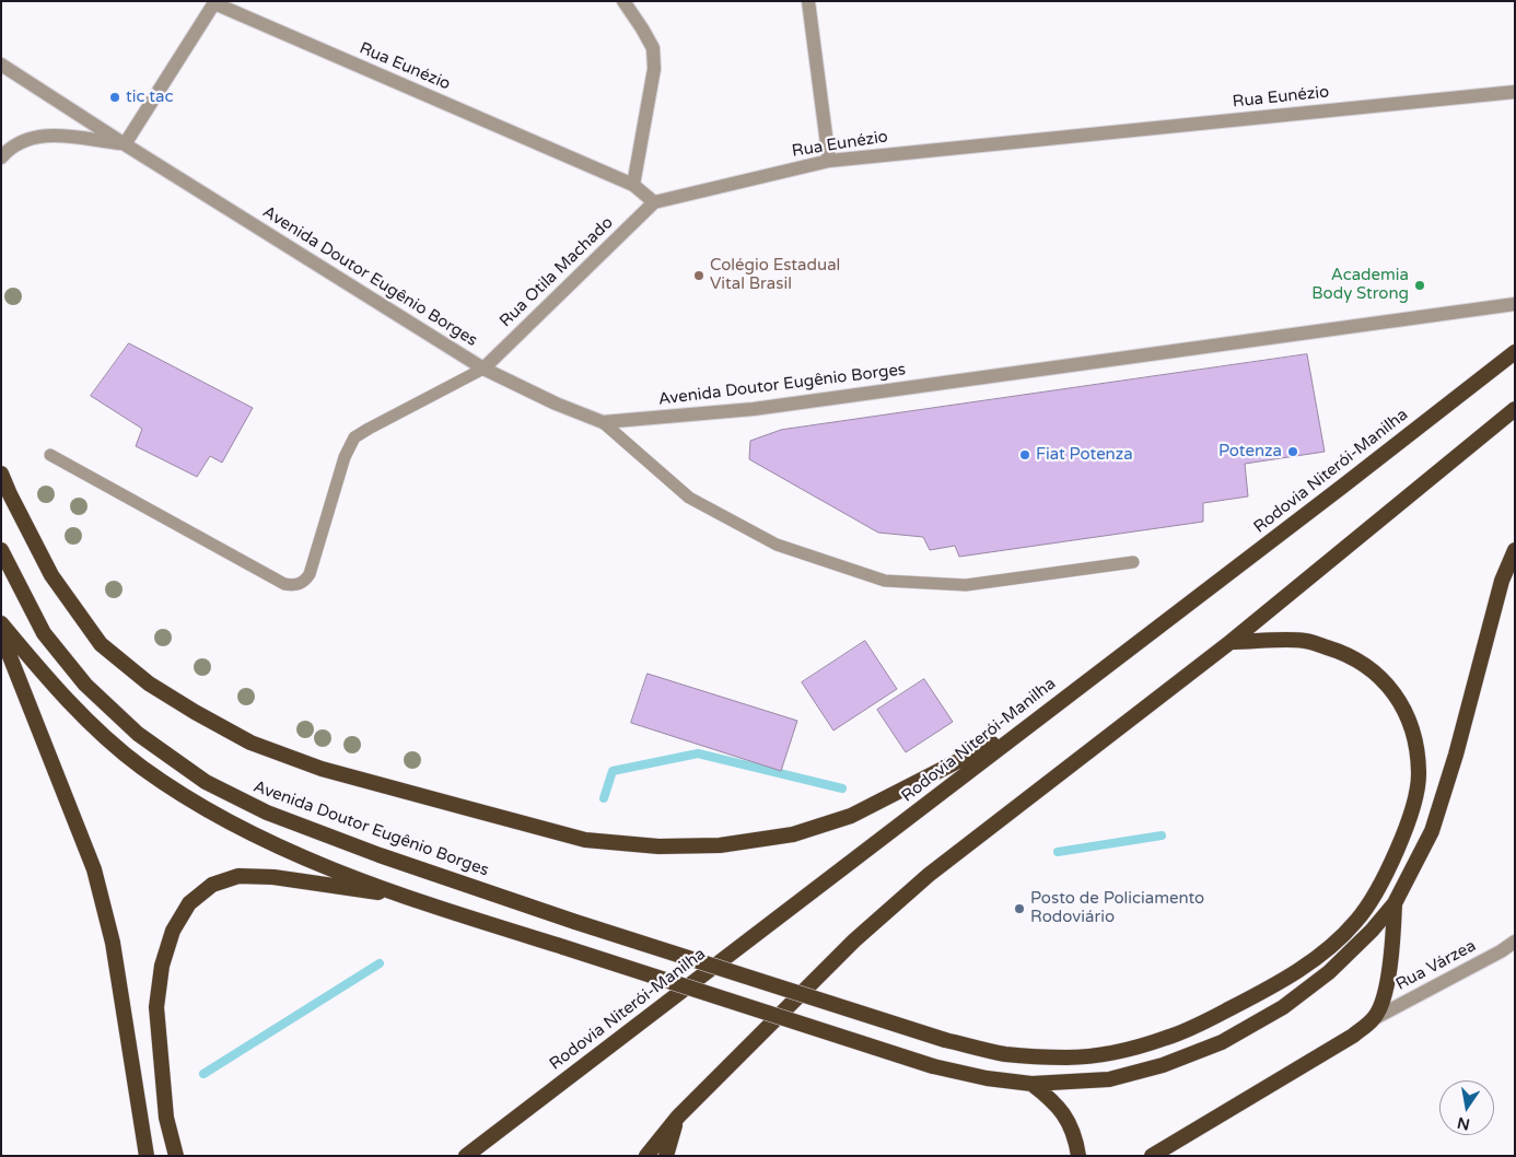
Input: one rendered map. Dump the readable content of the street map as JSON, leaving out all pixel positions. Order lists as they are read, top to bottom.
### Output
{
  "streets": {
    "highway": ["Avenida Doutor Eugênio Borges", "Rodovia Niterói-Manilha"],
    "street": ["Rua Eunézio", "Rua Otila Machado", "Rua Várzea"]
  },
  "crossings": [
    ["Rua Eunézio", "Rua Otila Machado"],
    ["Rua Otila Machado", "Avenida Doutor Eugênio Borges"]
  ],
  "places": [
    "tic tac",
    "Colégio Estadual Vital Brasil",
    "Academia Body Strong",
    "Potenza",
    "Fiat Potenza",
    "Posto de Policiamento Rodoviário"
  ],
  "north": "bottom"
}
